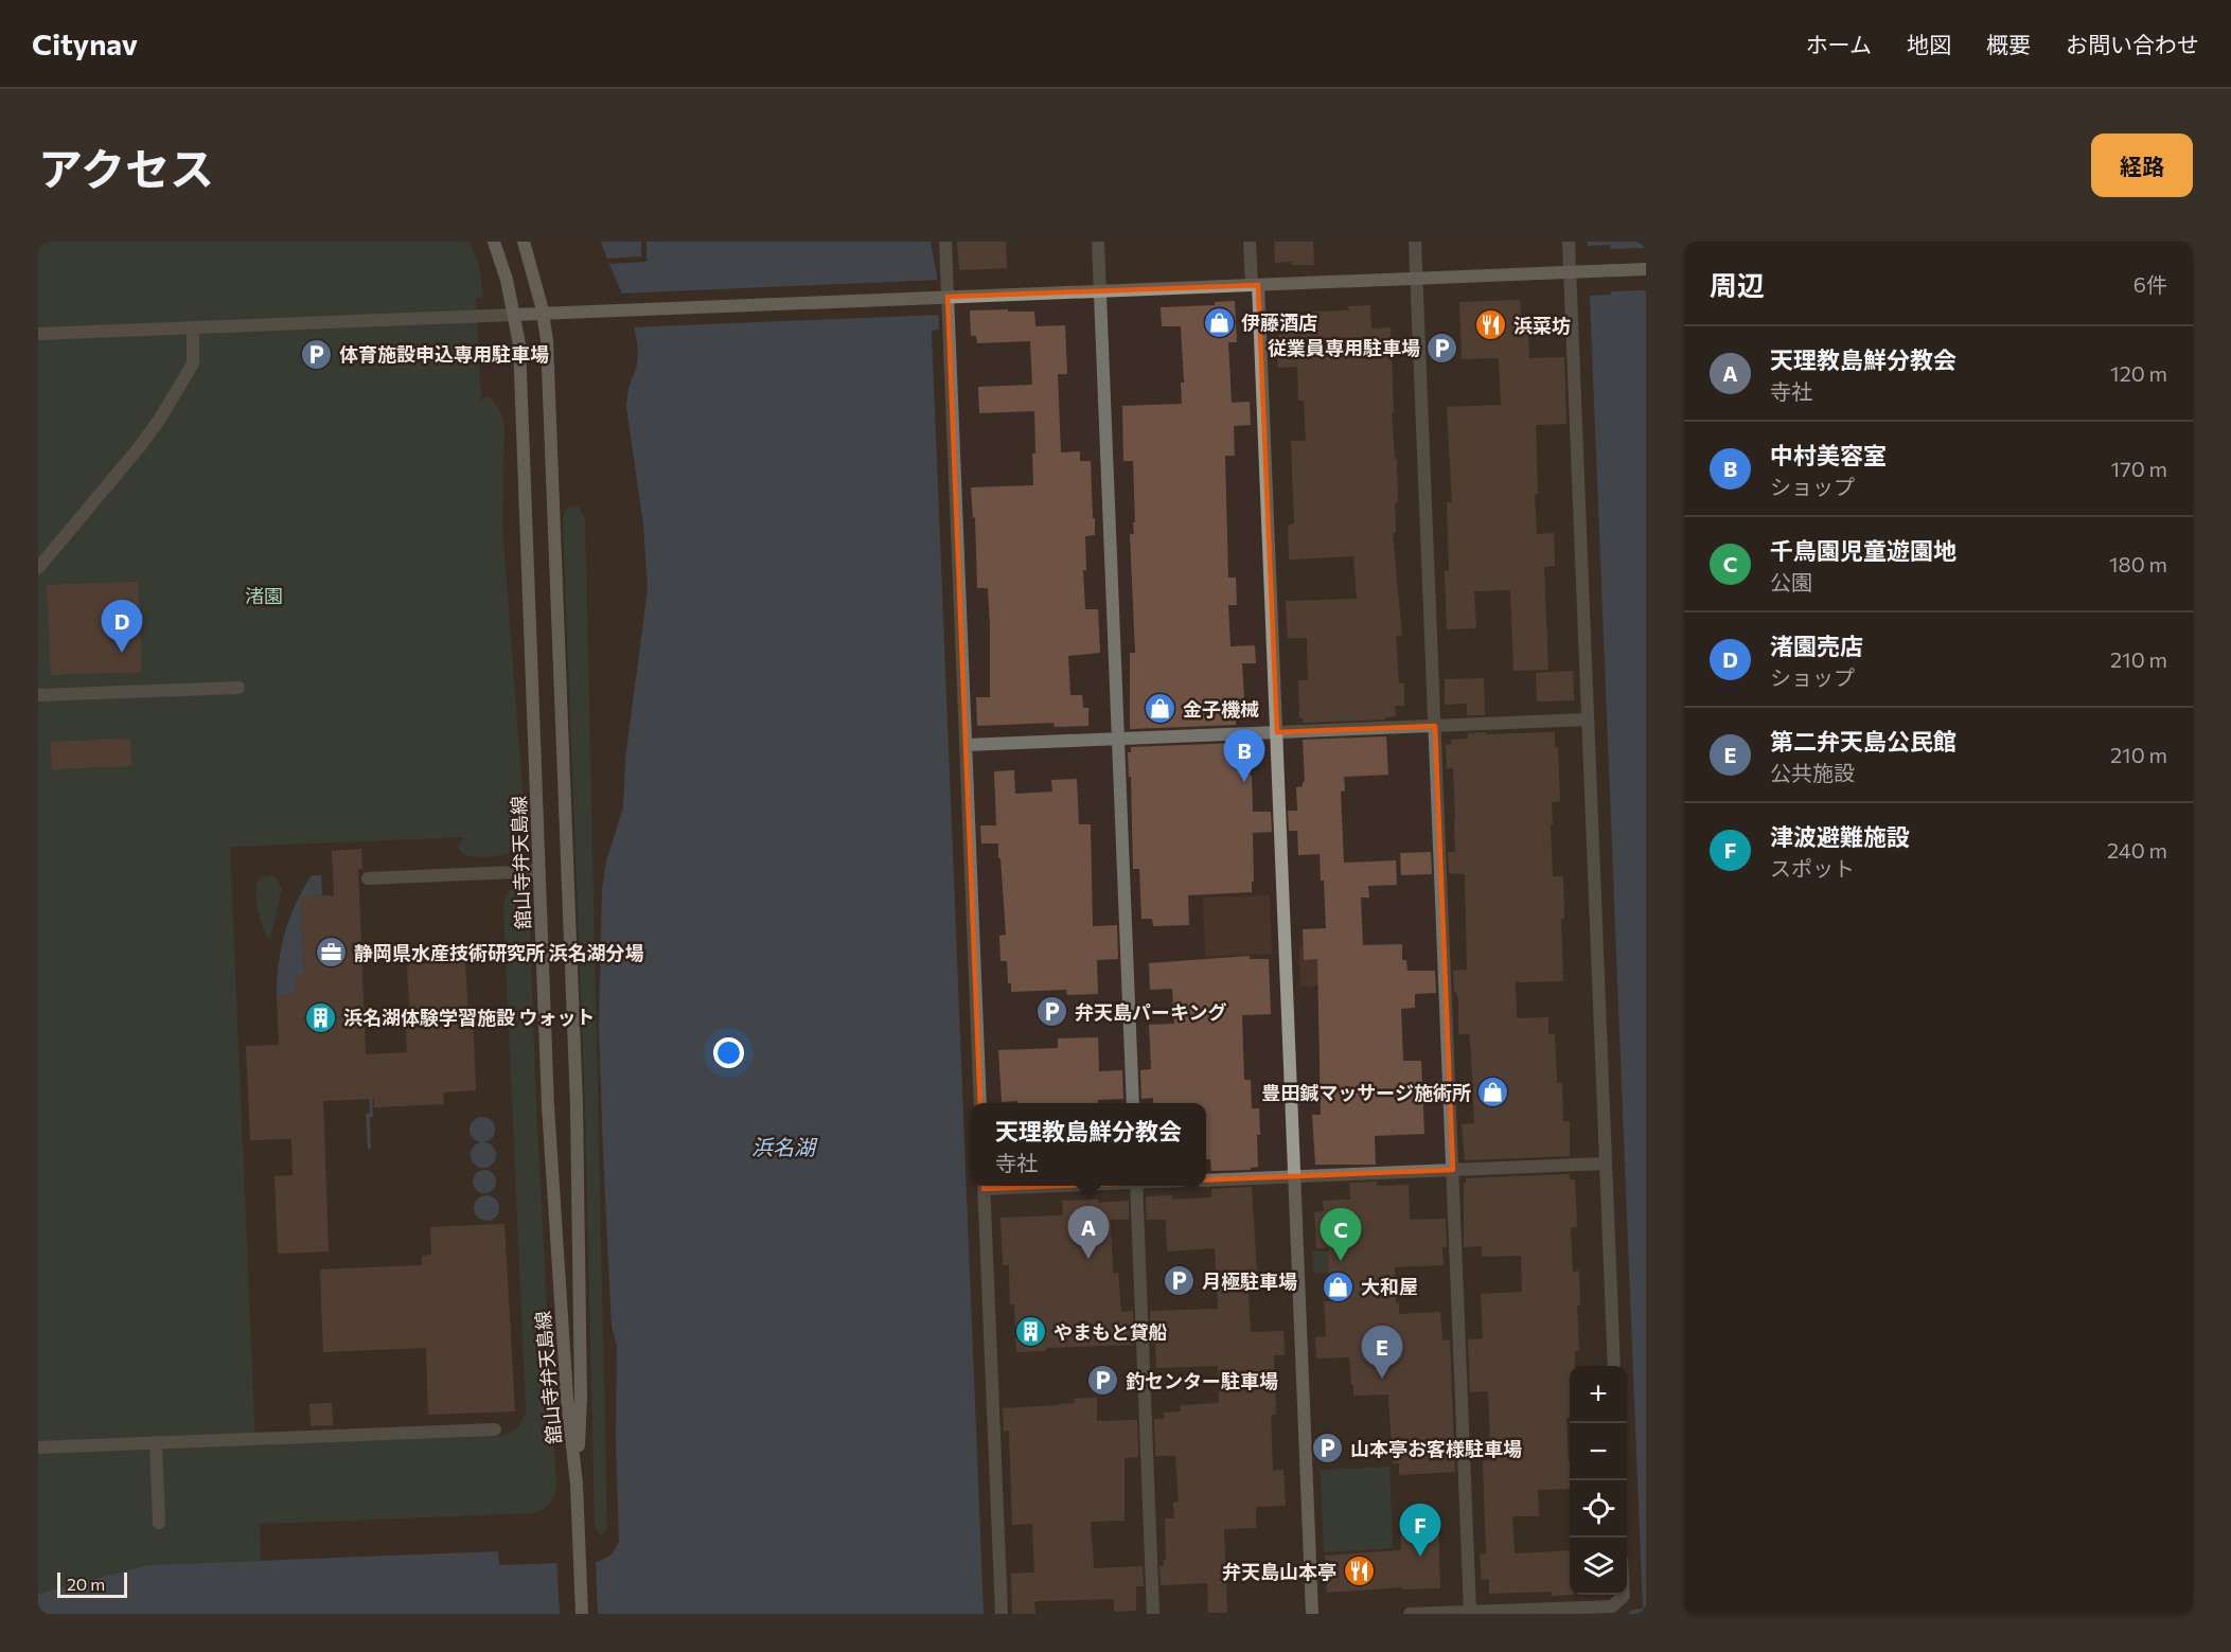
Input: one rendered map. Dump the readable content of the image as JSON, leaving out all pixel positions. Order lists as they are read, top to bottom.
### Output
{
  "streets": {
    "main road": ["舘山寺弁天島線"]
  },
  "water": ["浜名湖"],
  "parks": ["渚園"],
  "places": {
    "shop": [
      "伊藤酒店",
      "金子機械",
      "豊田鍼マッサージ施術所",
      "大和屋"
    ],
    "restaurant": ["浜菜坊", "弁天島山本亭"],
    "parking": [
      "従業員専用駐車場",
      "体育施設申込専用駐車場",
      "弁天島パーキング",
      "月極駐車場",
      "釣センター駐車場",
      "山本亭お客様駐車場"
    ],
    "office": ["静岡県水産技術研究所 浜名湖分場"],
    "building": ["浜名湖体験学習施設 ウォット", "やまもと貸船"]
  },
  "scale_bar": "20 m",
  "page": {
    "header": "Citynav",
    "nav": [
      "ホーム",
      "地図",
      "概要",
      "お問い合わせ"
    ],
    "title": "アクセス",
    "buttons": "経路",
    "heading": ["周辺", "6件"],
    "list": [
      {
        "mark": "A",
        "name": "天理教島鮮分教会",
        "note": "寺社",
        "value": "120 m"
      },
      {
        "mark": "B",
        "name": "中村美容室",
        "note": "ショップ",
        "value": "170 m"
      },
      {
        "mark": "C",
        "name": "千鳥園児童遊園地",
        "note": "公園",
        "value": "180 m"
      },
      {
        "mark": "D",
        "name": "渚園売店",
        "note": "ショップ",
        "value": "210 m"
      },
      {
        "mark": "E",
        "name": "第二弁天島公民館",
        "note": "公共施設",
        "value": "210 m"
      },
      {
        "mark": "F",
        "name": "津波避難施設",
        "note": "スポット",
        "value": "240 m"
      }
    ],
    "pins": [
      "D",
      "B",
      "A",
      "C",
      "E",
      "F"
    ],
    "popup": ["天理教島鮮分教会", "寺社"],
    "map_buttons": ["+", "−"],
    "scale": "20 m"
  }
}
